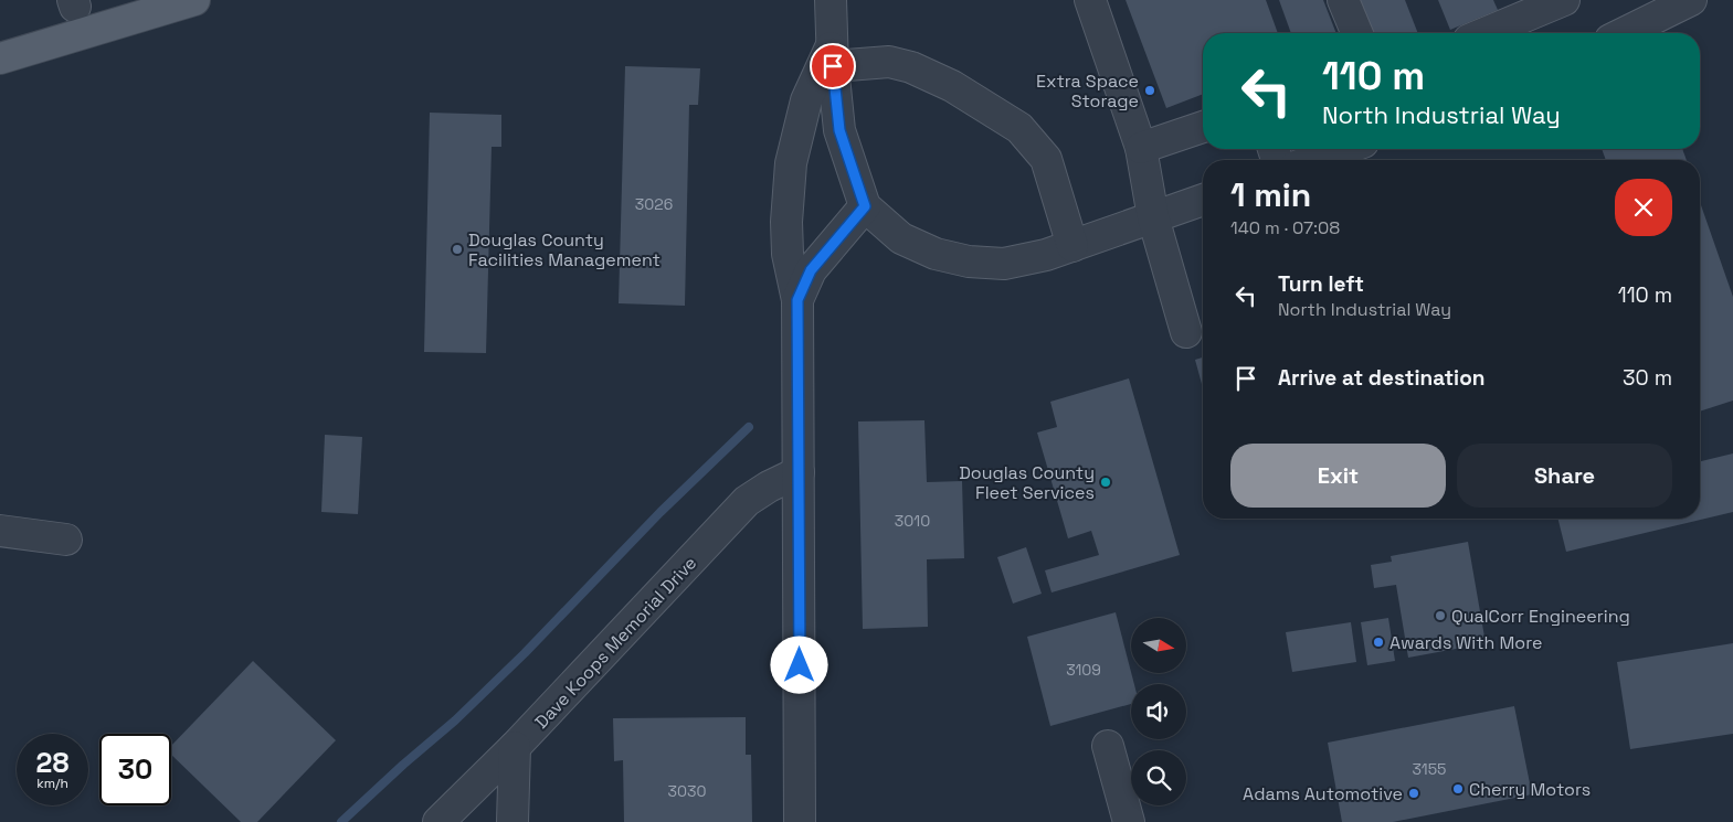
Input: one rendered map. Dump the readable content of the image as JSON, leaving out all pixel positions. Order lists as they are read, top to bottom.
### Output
{
  "streets": {
    "street": ["Dave Koops Memorial Drive"]
  },
  "places": [
    "Extra Space Storage",
    "Douglas County Facilities Management",
    "Douglas County Fleet Services",
    "QualCorr Engineering",
    "Awards With More",
    "Cherry Motors",
    "Adams Automotive"
  ],
  "house_numbers": [
    "3026",
    "3010",
    "3109",
    "3155",
    "3030"
  ],
  "north": "right",
  "page": {
    "turn": ["110 m", "North Industrial Way"],
    "heading": ["1 min", "140 m · 07:08"],
    "list": [
      {
        "name": "Turn left",
        "note": "North Industrial Way",
        "value": "110 m"
      },
      {
        "name": "Arrive at destination",
        "value": "30 m"
      }
    ],
    "buttons": ["Exit", "Share"],
    "speed": "28 km/h",
    "limit": "30"
  }
}
